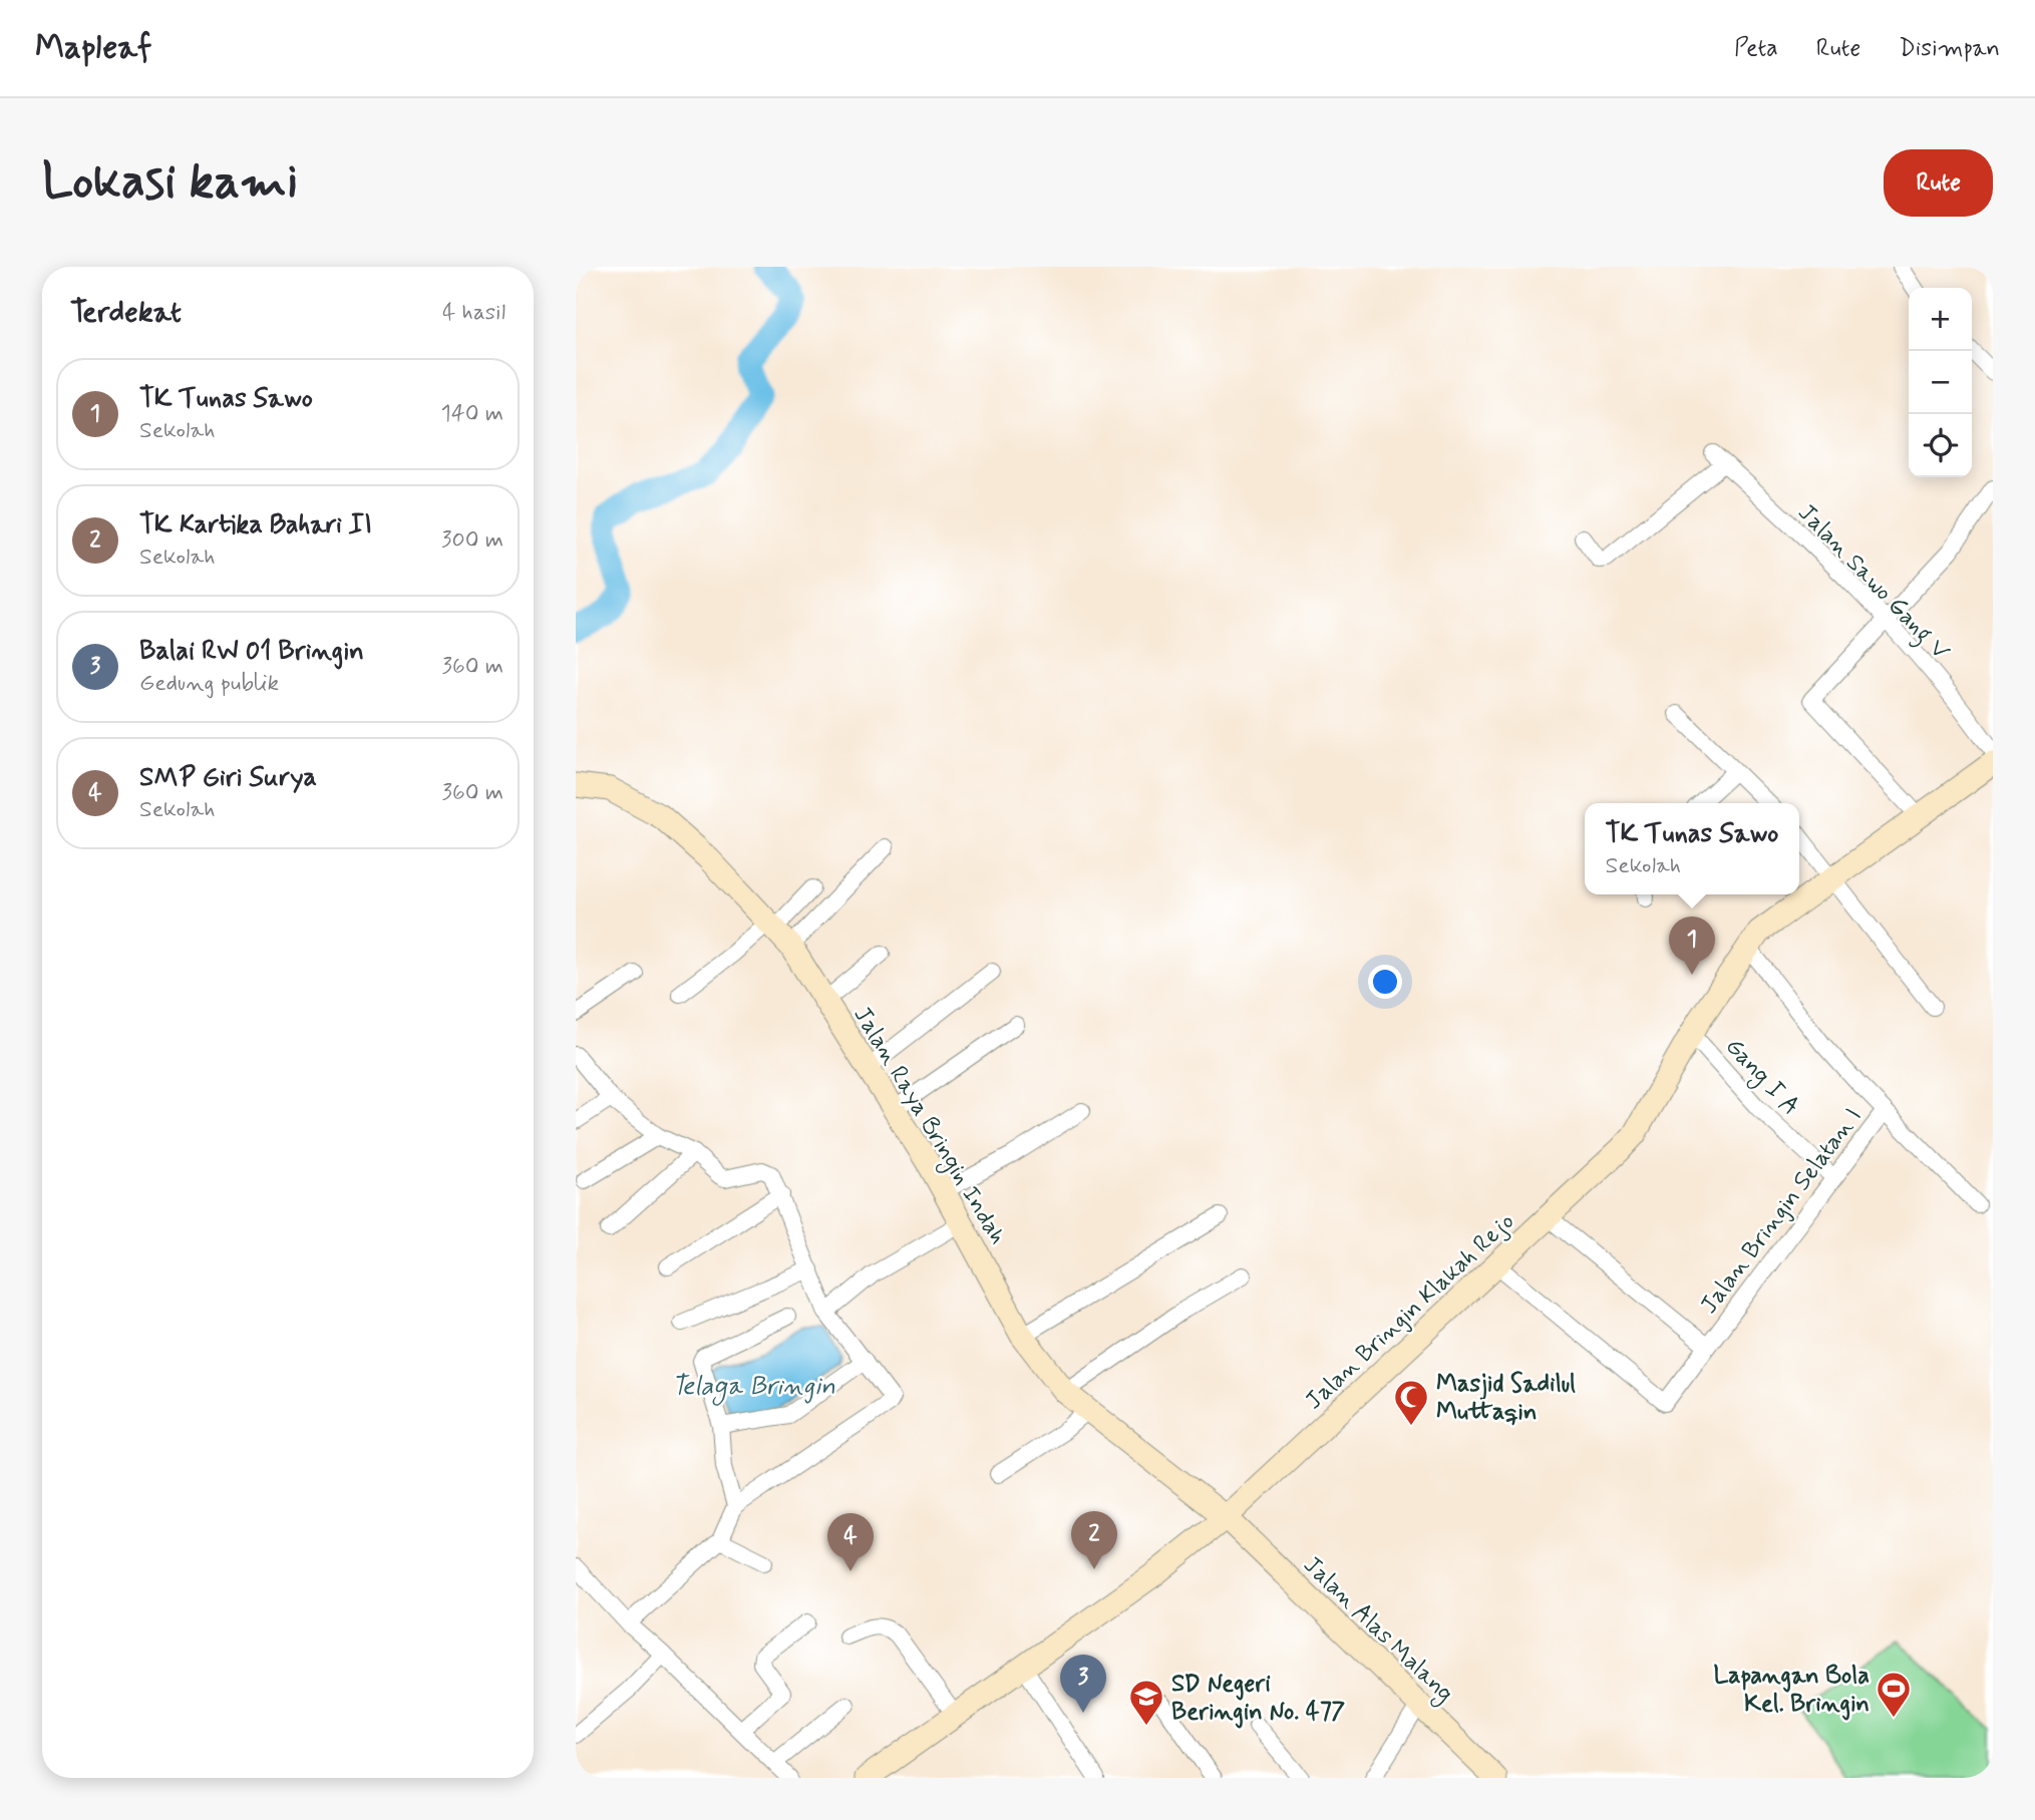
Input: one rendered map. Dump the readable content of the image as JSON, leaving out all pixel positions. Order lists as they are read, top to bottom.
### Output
{
  "streets": {
    "street": [
      "Jalan Sawo Gang V",
      "Gang I A",
      "Jalan Raya Bringin Indah",
      "Jalan Bringin Selatan I",
      "Jalan Bringin Klakah Rejo",
      "Jalan Alas Malang"
    ]
  },
  "crossings": [
    ["Gang I A", "Jalan Bringin Selatan I"],
    ["Gang I A", "Jalan Bringin Klakah Rejo"],
    ["Jalan Raya Bringin Indah", "Jalan Bringin Klakah Rejo"],
    ["Jalan Raya Bringin Indah", "Jalan Alas Malang"],
    ["Jalan Bringin Selatan I", "Jalan Bringin Klakah Rejo"],
    ["Jalan Bringin Klakah Rejo", "Jalan Alas Malang"]
  ],
  "water": ["Telaga Bringin"],
  "places": {
    "mosque": ["Masjid Sadilul Muttaqin"],
    "sports": ["Lapangan Bola Kel. Bringin"],
    "school or university": ["SD Negeri Beringin No. 477"]
  },
  "page": {
    "header": "Mapleaf",
    "nav": ["Peta", "Rute", "Disimpan"],
    "buttons": "Rute",
    "title": "Lokasi kami",
    "heading": ["Terdekat", "4 hasil"],
    "map_buttons": ["+", "−"],
    "list": [
      {
        "mark": "1",
        "name": "TK Tunas Sawo",
        "note": "Sekolah",
        "value": "140 m"
      },
      {
        "mark": "2",
        "name": "TK Kartika Bahari II",
        "note": "Sekolah",
        "value": "300 m"
      },
      {
        "mark": "3",
        "name": "Balai RW 01 Bringin",
        "note": "Gedung publik",
        "value": "360 m"
      },
      {
        "mark": "4",
        "name": "SMP Giri Surya",
        "note": "Sekolah",
        "value": "360 m"
      }
    ],
    "popup": ["TK Tunas Sawo", "Sekolah"],
    "pins": [
      "1",
      "2",
      "4",
      "3"
    ]
  }
}
